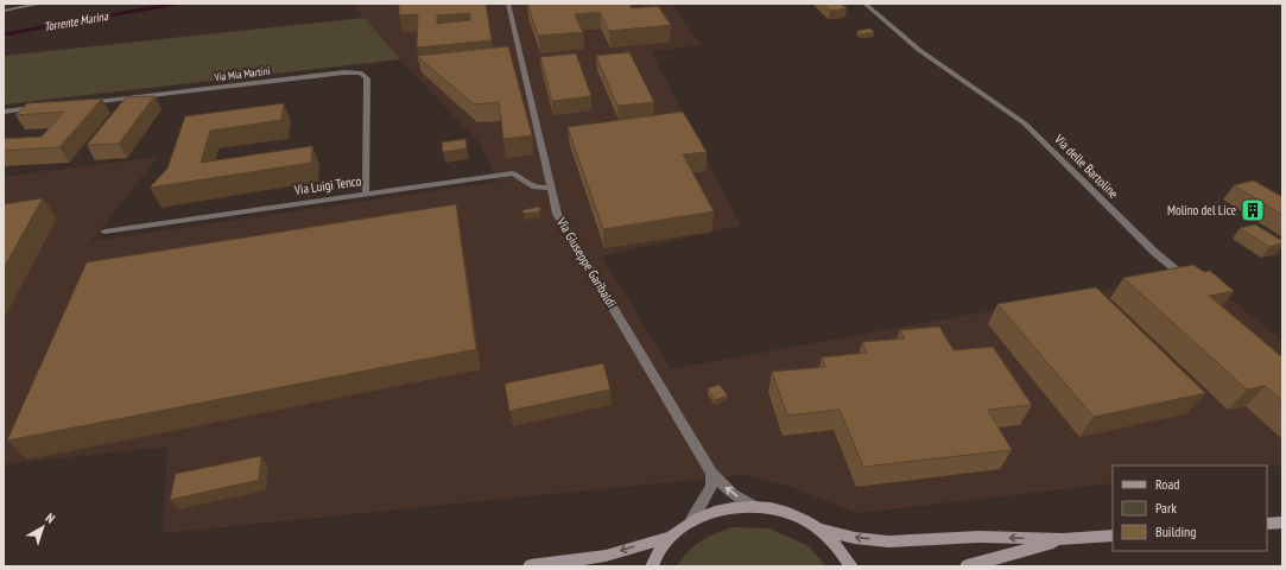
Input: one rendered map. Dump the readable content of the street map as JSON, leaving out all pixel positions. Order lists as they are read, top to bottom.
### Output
{
  "streets": {
    "street": [
      "Via Mia Martini",
      "Via delle Bartoline",
      "Via Luigi Tenco",
      "Via Giuseppe Garibaldi"
    ]
  },
  "crossings": [
    ["Via Mia Martini", "Via Luigi Tenco"],
    ["Via Luigi Tenco", "Via Giuseppe Garibaldi"]
  ],
  "water": ["Torrente Marina"],
  "places": {
    "building": ["Molino del Lice"]
  },
  "legend": ["Road", "Park", "Building"],
  "north": "top right"
}
